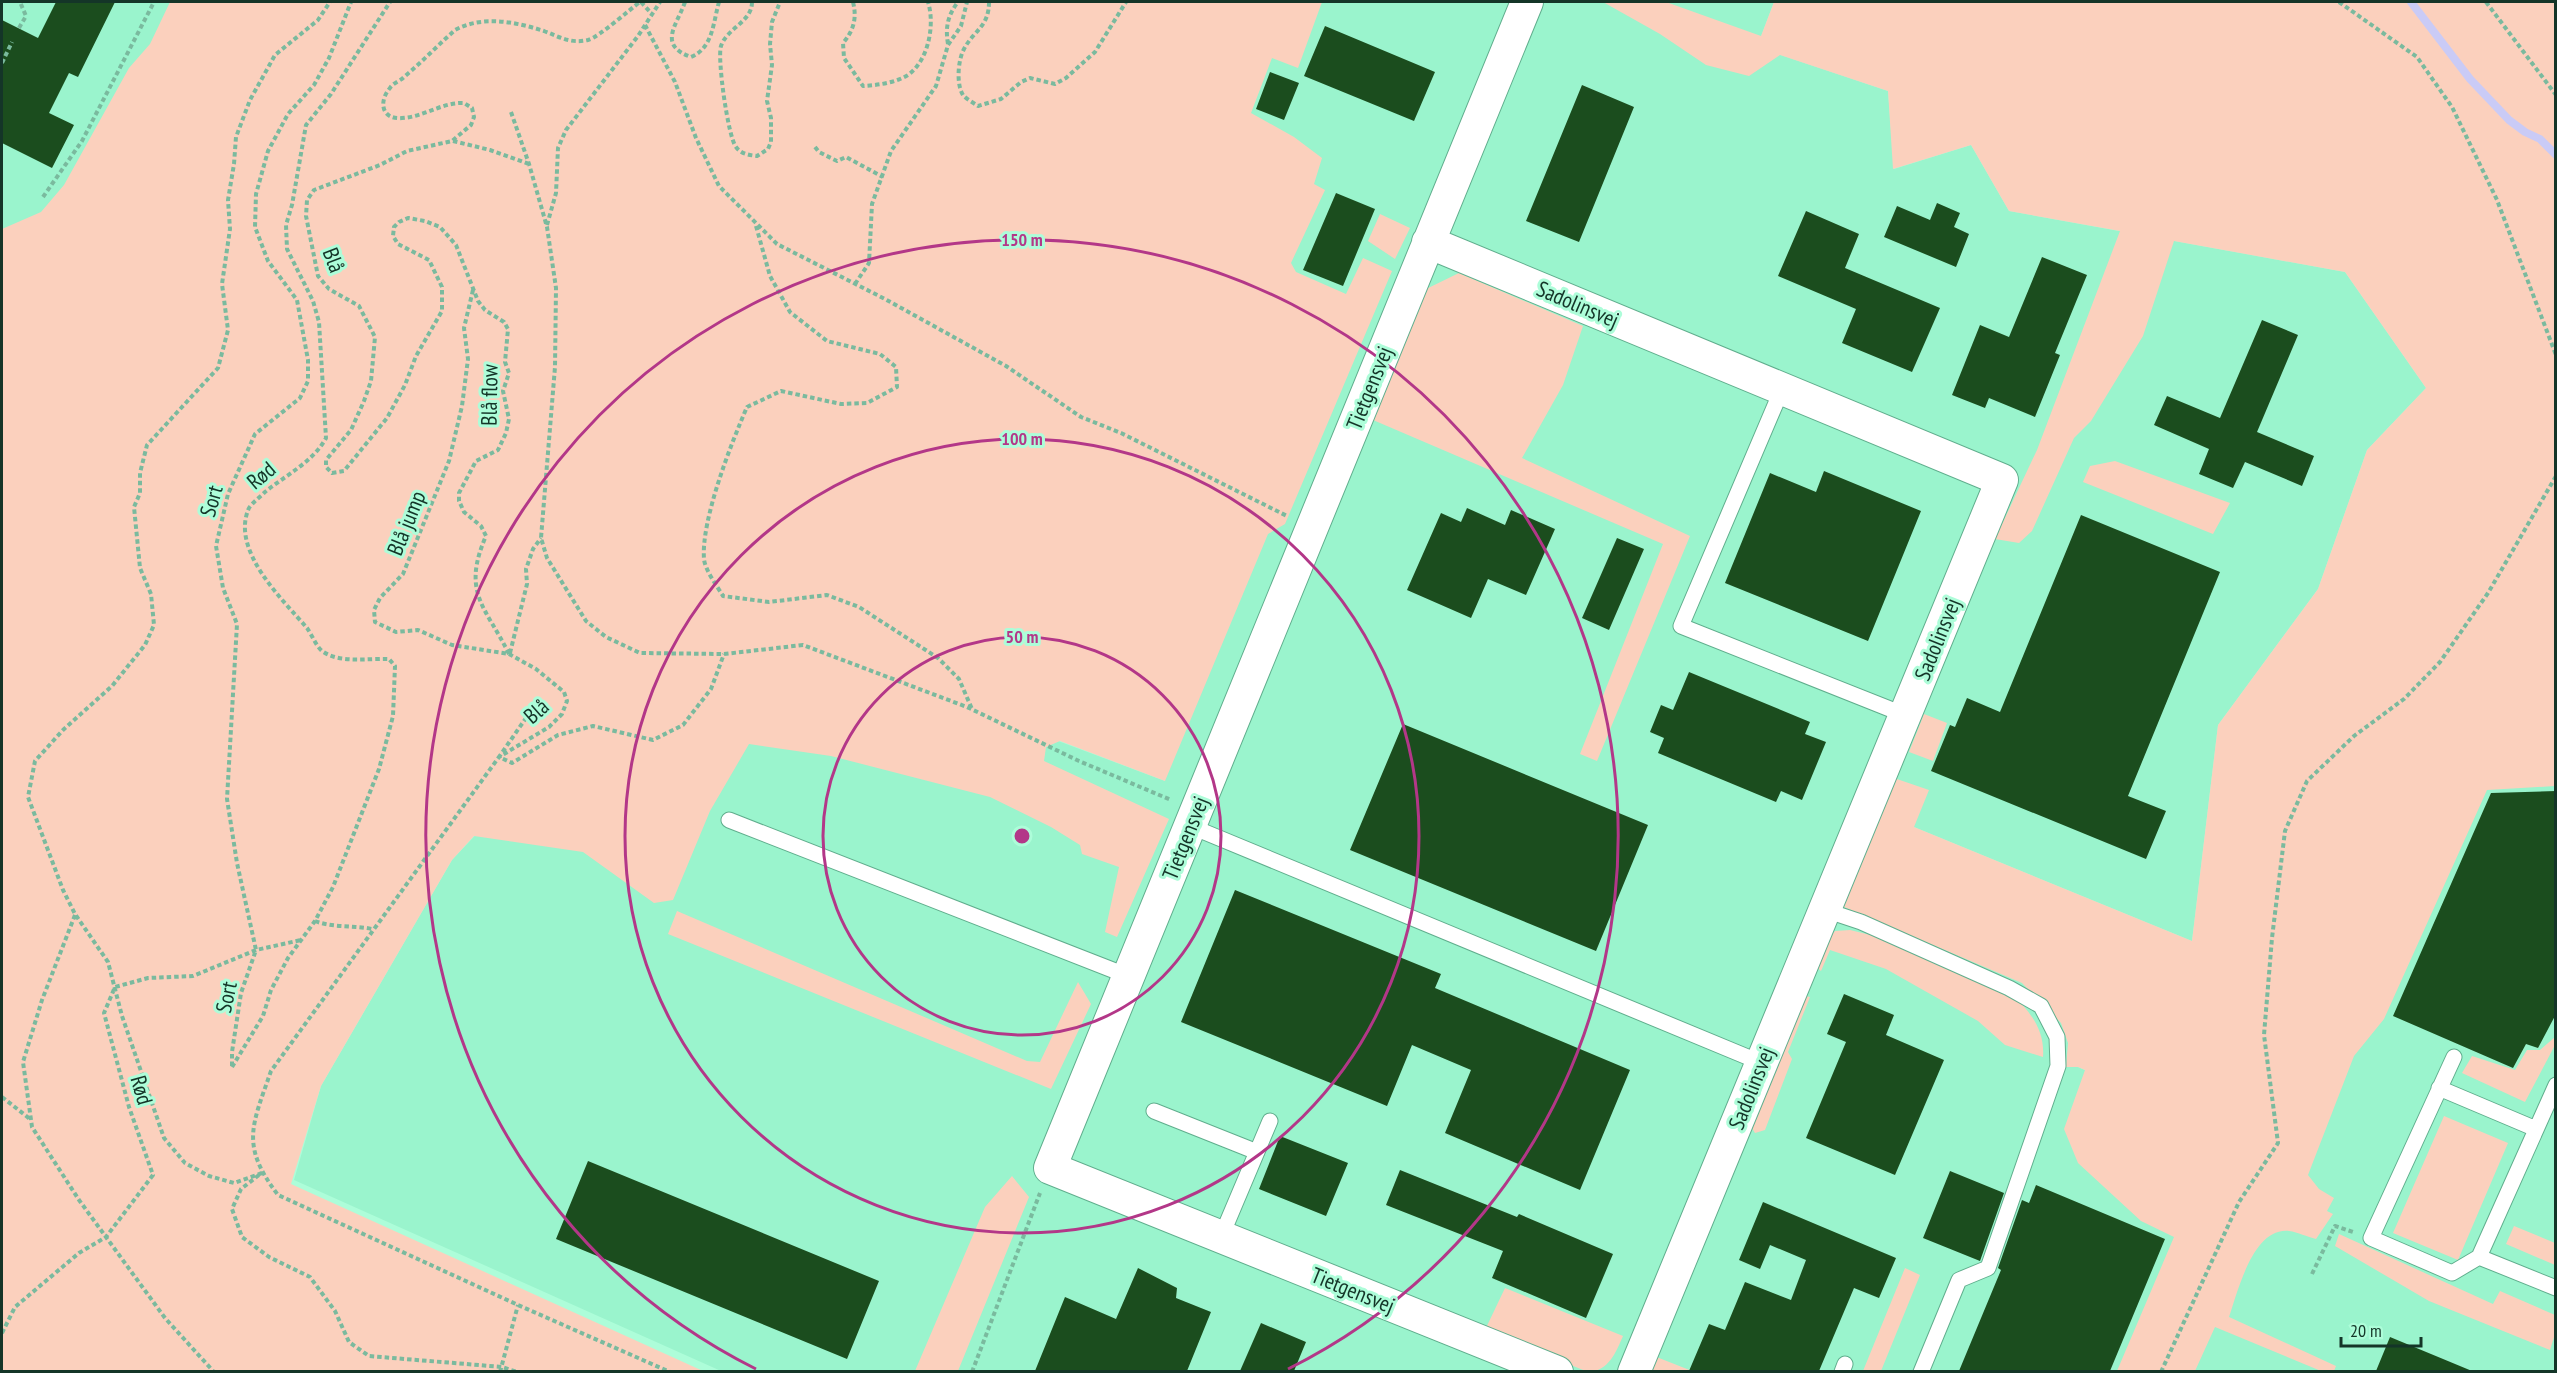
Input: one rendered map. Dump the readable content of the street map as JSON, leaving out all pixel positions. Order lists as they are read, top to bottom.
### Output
{
  "streets": {
    "street": ["Sadolinsvej", "Tietgensvej"],
    "path": [
      "Blå",
      "Blå flow",
      "Rød",
      "Sort",
      "Blå jump"
    ]
  },
  "crossings": [
    ["Blå", "Blå flow"],
    ["Blå", "Blå jump"],
    ["Sadolinsvej", "Tietgensvej"],
    ["Blå flow", "Blå jump"],
    ["Rød", "Sort"]
  ],
  "scale_bar": "20 m",
  "rings": ["150 m", "100 m", "50 m"]
}
